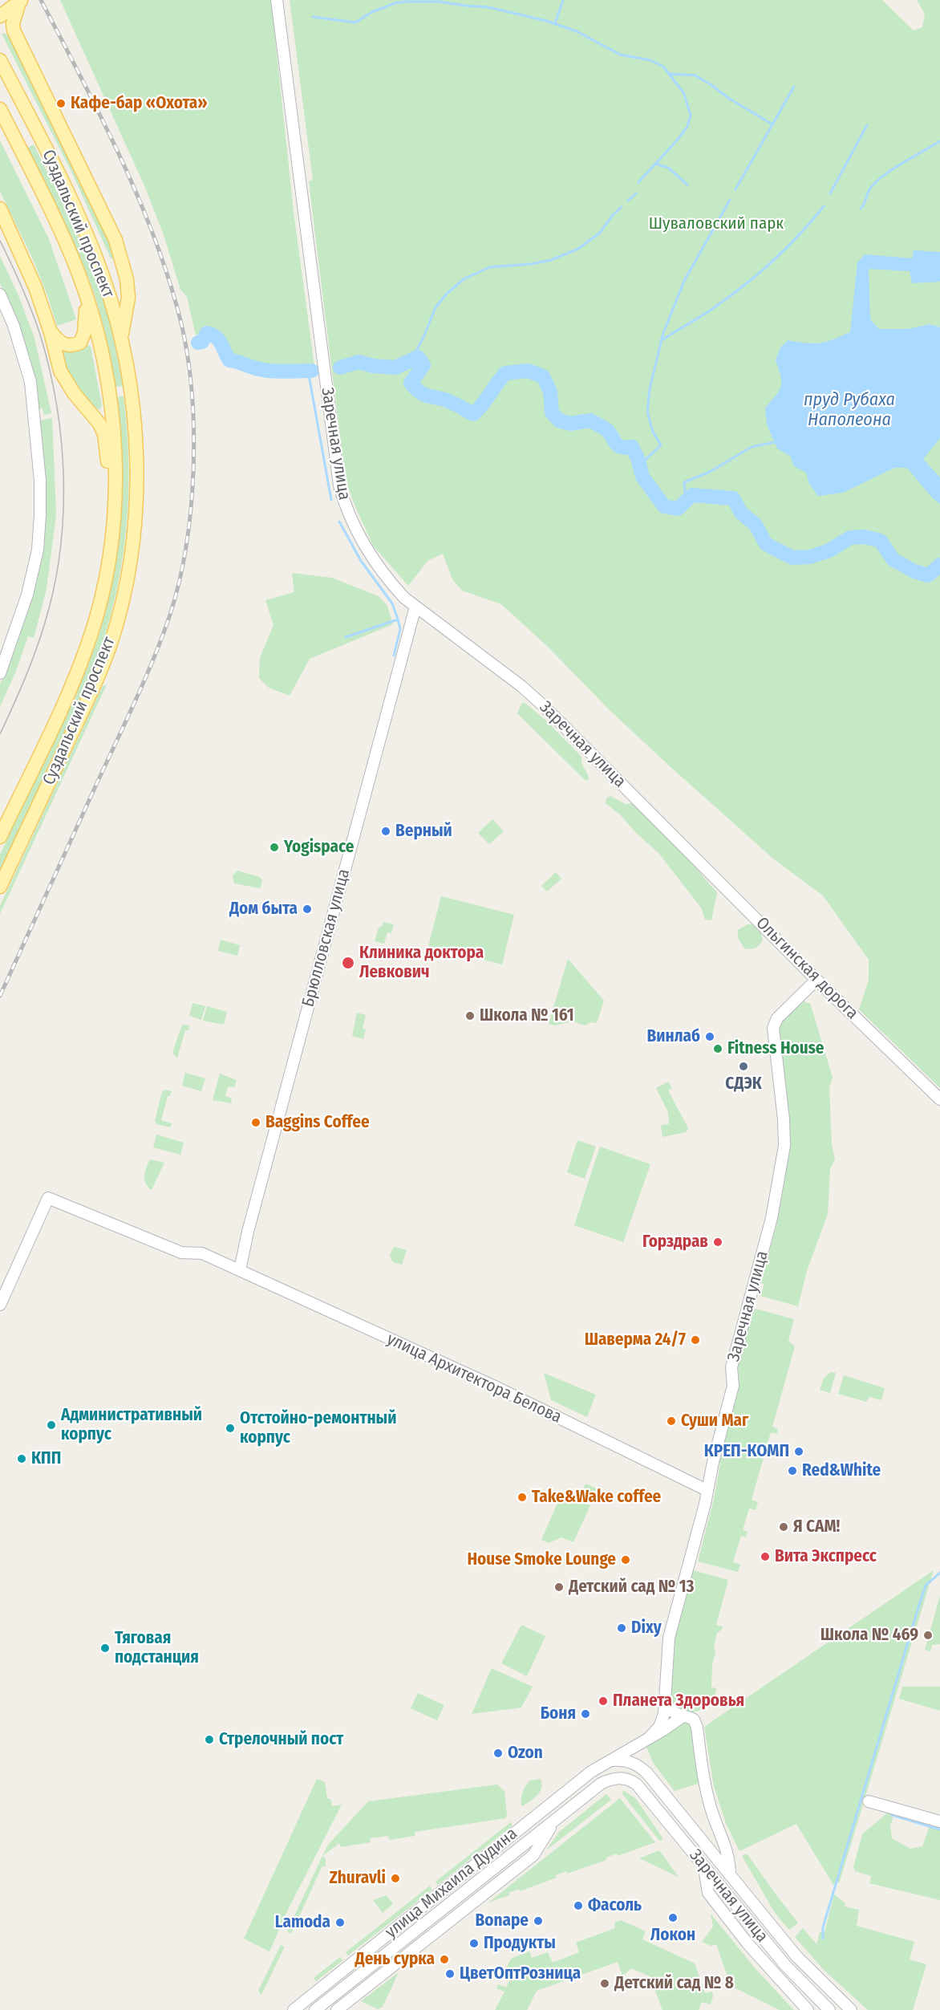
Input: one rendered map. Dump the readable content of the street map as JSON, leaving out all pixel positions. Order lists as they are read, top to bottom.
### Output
{
  "streets": {
    "main road": ["Суздальский проспект"],
    "street": [
      "Заречная улица",
      "Брюлловская улица",
      "Ольгинская дорога",
      "улица Архитектора Белова",
      "улица Михаила Дудина"
    ]
  },
  "crossings": [
    ["Заречная улица", "Брюлловская улица"],
    ["Заречная улица", "Ольгинская дорога"],
    ["Заречная улица", "улица Архитектора Белова"],
    ["Заречная улица", "улица Михаила Дудина"],
    ["Брюлловская улица", "улица Архитектора Белова"]
  ],
  "water": ["пруд Рубаха Наполеона"],
  "parks": ["Шуваловский парк"],
  "places": [
    "Кафе-бар «Охота»",
    "Верный",
    "Yogispace",
    "Дом быта",
    "Клиника доктора Левкович",
    "Школа № 161",
    "Винлаб",
    "Fitness House",
    "СДЭК",
    "Baggins Coffee",
    "Горздрав",
    "Шаверма 24/7",
    "Суши Маг",
    "Административный корпус",
    "Отстойно-ремонтный корпус",
    "КРЕП-КОМП",
    "КПП",
    "Red&White",
    "Take&Wake coffee",
    "Я САМ!",
    "Вита Экспресс",
    "House Smoke Lounge",
    "Детский сад № 13",
    "Dixy",
    "Школа № 469",
    "Тяговая подстанция",
    "Планета Здоровья",
    "Боня",
    "Стрелочный пост",
    "Ozon",
    "Zhuravli",
    "Фасоль",
    "Локон",
    "Bonape",
    "Lamoda",
    "Продукты",
    "День сурка",
    "ЦветОптРозница",
    "Детский сад № 8"
  ]
}
